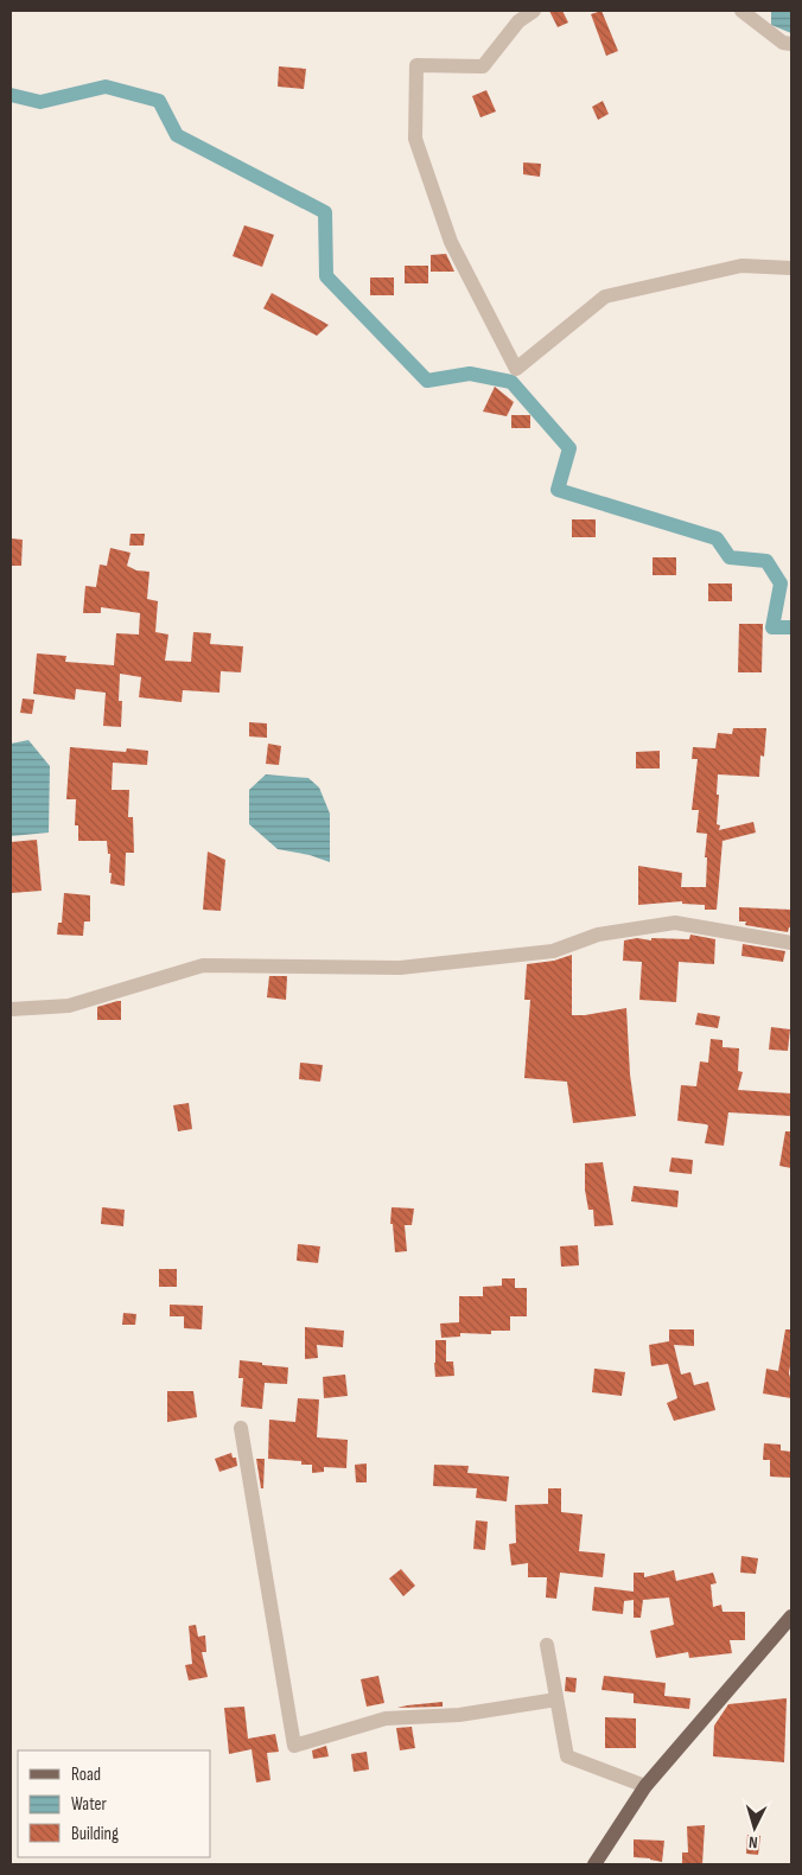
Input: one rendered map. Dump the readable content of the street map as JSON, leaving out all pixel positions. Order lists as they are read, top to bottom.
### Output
{
  "legend": ["Road", "Water", "Building"],
  "north": "bottom"
}
